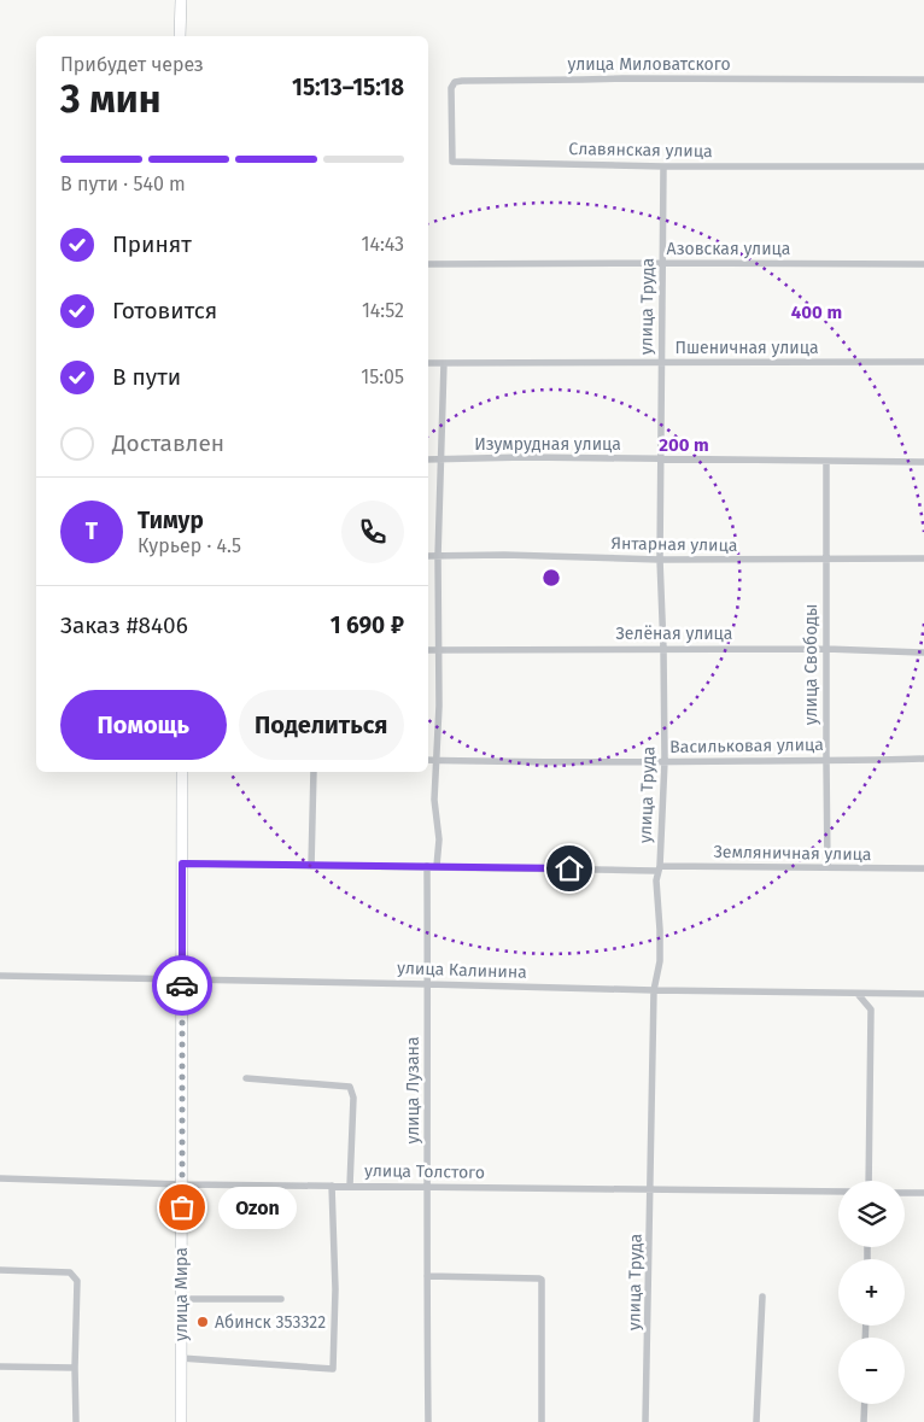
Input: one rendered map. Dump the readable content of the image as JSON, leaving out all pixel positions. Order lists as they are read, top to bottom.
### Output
{
  "streets": {
    "main road": ["улица Мира"],
    "street": [
      "улица Миловатского",
      "Славянская улица",
      "Азовская улица",
      "улица Труда",
      "Пшеничная улица",
      "Изумрудная улица",
      "Янтарная улица",
      "Зелёная улица",
      "улица Свободы",
      "Васильковая улица",
      "Земляничная улица",
      "улица Калинина",
      "улица Лузана",
      "улица Толстого"
    ]
  },
  "crossings": [
    ["улица Миловатского", "Славянская улица"],
    ["Славянская улица", "улица Труда"],
    ["Азовская улица", "улица Труда"],
    ["улица Труда", "Пшеничная улица"],
    ["улица Труда", "Изумрудная улица"],
    ["улица Труда", "Янтарная улица"],
    ["улица Труда", "Зелёная улица"],
    ["улица Труда", "Васильковая улица"],
    ["улица Труда", "Земляничная улица"],
    ["улица Труда", "улица Калинина"],
    ["улица Труда", "улица Толстого"],
    ["Изумрудная улица", "улица Свободы"],
    ["Янтарная улица", "улица Свободы"],
    ["Зелёная улица", "улица Свободы"],
    ["улица Свободы", "Васильковая улица"],
    ["улица Свободы", "Земляничная улица"],
    ["Земляничная улица", "улица Лузана"],
    ["Земляничная улица", "улица Мира"],
    ["улица Калинина", "улица Лузана"],
    ["улица Калинина", "улица Мира"],
    ["улица Лузана", "улица Толстого"],
    ["улица Толстого", "улица Мира"]
  ],
  "places": ["Ozon", "Абинск 353322"],
  "page": {
    "heading": ["3 мин", "Прибудет через", "15:13–15:18"],
    "panel": [
      "Тимур",
      "Курьер · 4.5",
      "Заказ #8406",
      "1 690 ₽"
    ],
    "bar": "В пути · 540 m",
    "list": [
      ["Принят", "14:43"],
      ["Готовится", "14:52"],
      ["В пути", "15:05"],
      "Доставлен"
    ],
    "round": "Т",
    "buttons": ["Помощь", "Поделиться"],
    "map_buttons": ["+", "−"],
    "bubble": "Ozon"
  },
  "rings": ["400 m", "200 m"]
}
